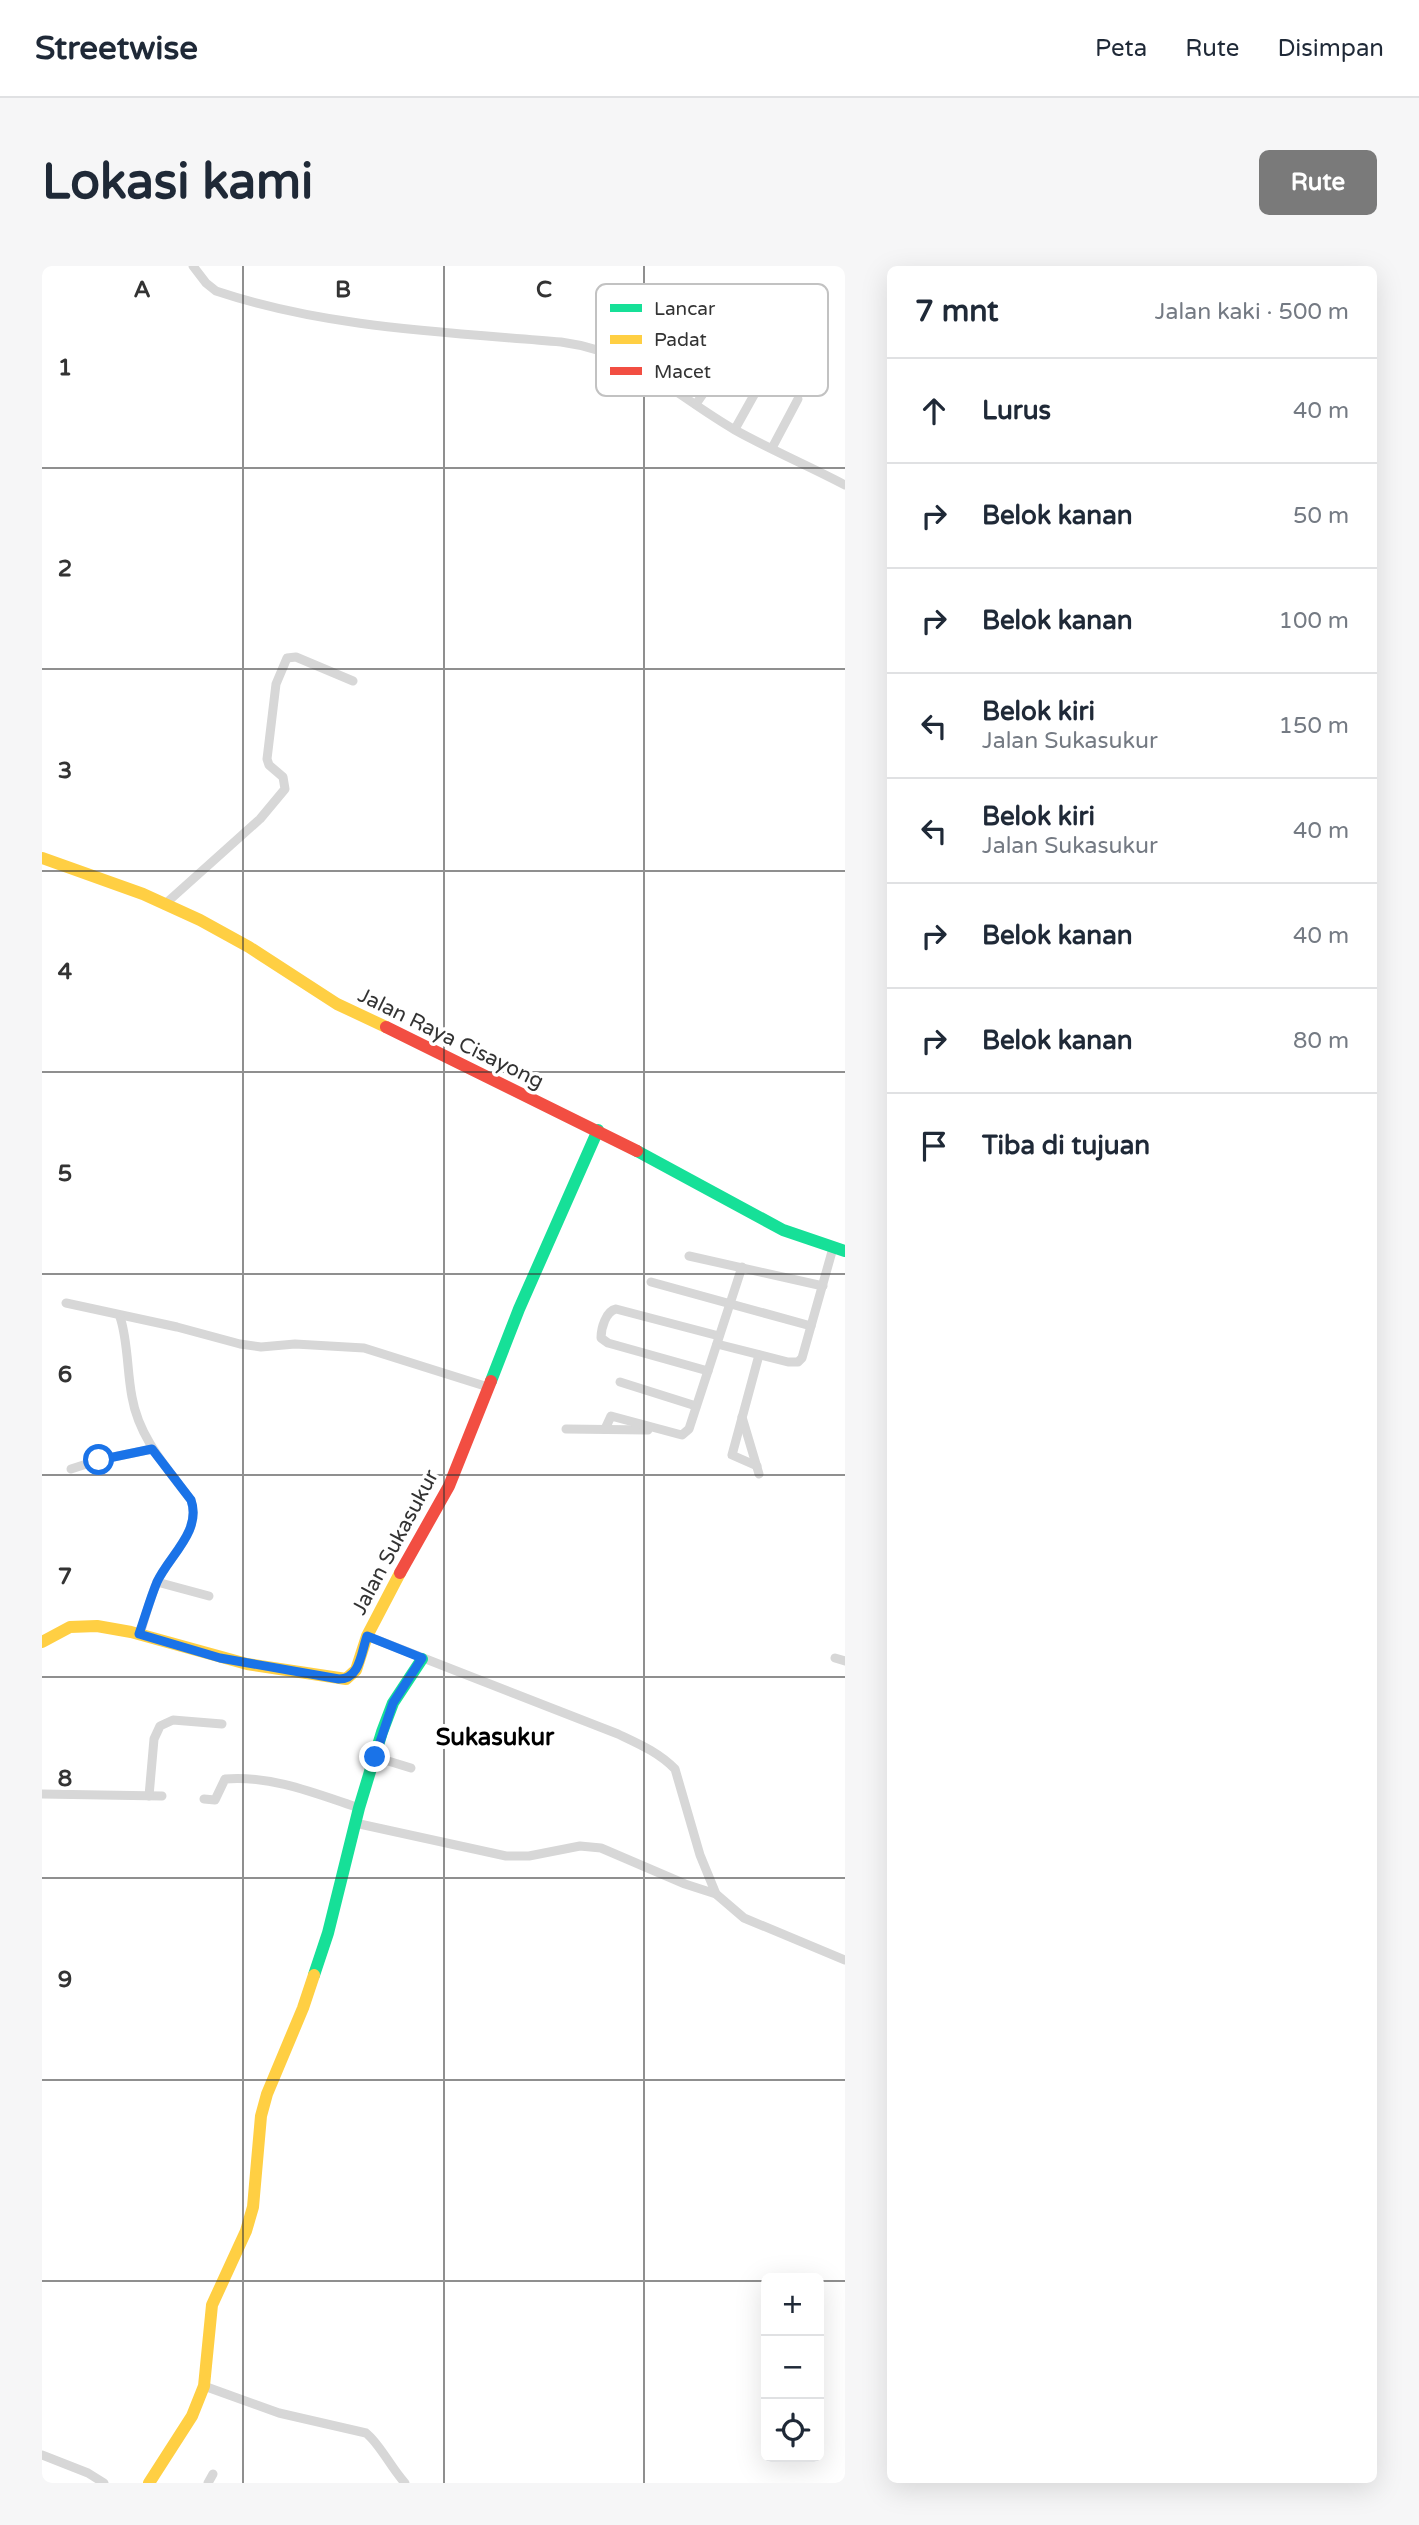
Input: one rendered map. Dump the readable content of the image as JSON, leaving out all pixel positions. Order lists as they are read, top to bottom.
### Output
{
  "streets": {
    "street": ["Jalan Raya Cisayong", "Jalan Sukasukur"]
  },
  "crossings": [
    ["Jalan Raya Cisayong", "Jalan Sukasukur"]
  ],
  "districts": ["Sukasukur"],
  "legend": ["Lancar", "Padat", "Macet"],
  "page": {
    "header": "Streetwise",
    "nav": ["Peta", "Rute", "Disimpan"],
    "buttons": "Rute",
    "title": "Lokasi kami",
    "heading": ["7 mnt", "Jalan kaki · 500 m"],
    "list": [
      ["Lurus", "40 m"],
      ["Belok kanan", "50 m"],
      ["Belok kanan", "100 m"],
      ["Belok kiri", "Jalan Sukasukur", "150 m"],
      ["Belok kiri", "Jalan Sukasukur", "40 m"],
      ["Belok kanan", "40 m"],
      ["Belok kanan", "80 m"],
      "Tiba di tujuan"
    ],
    "map_buttons": ["+", "−"]
  },
  "grid": {
    "columns": ["A", "B", "C"],
    "rows": [
      "1",
      "2",
      "3",
      "4",
      "5",
      "6",
      "7",
      "8",
      "9"
    ]
  }
}
